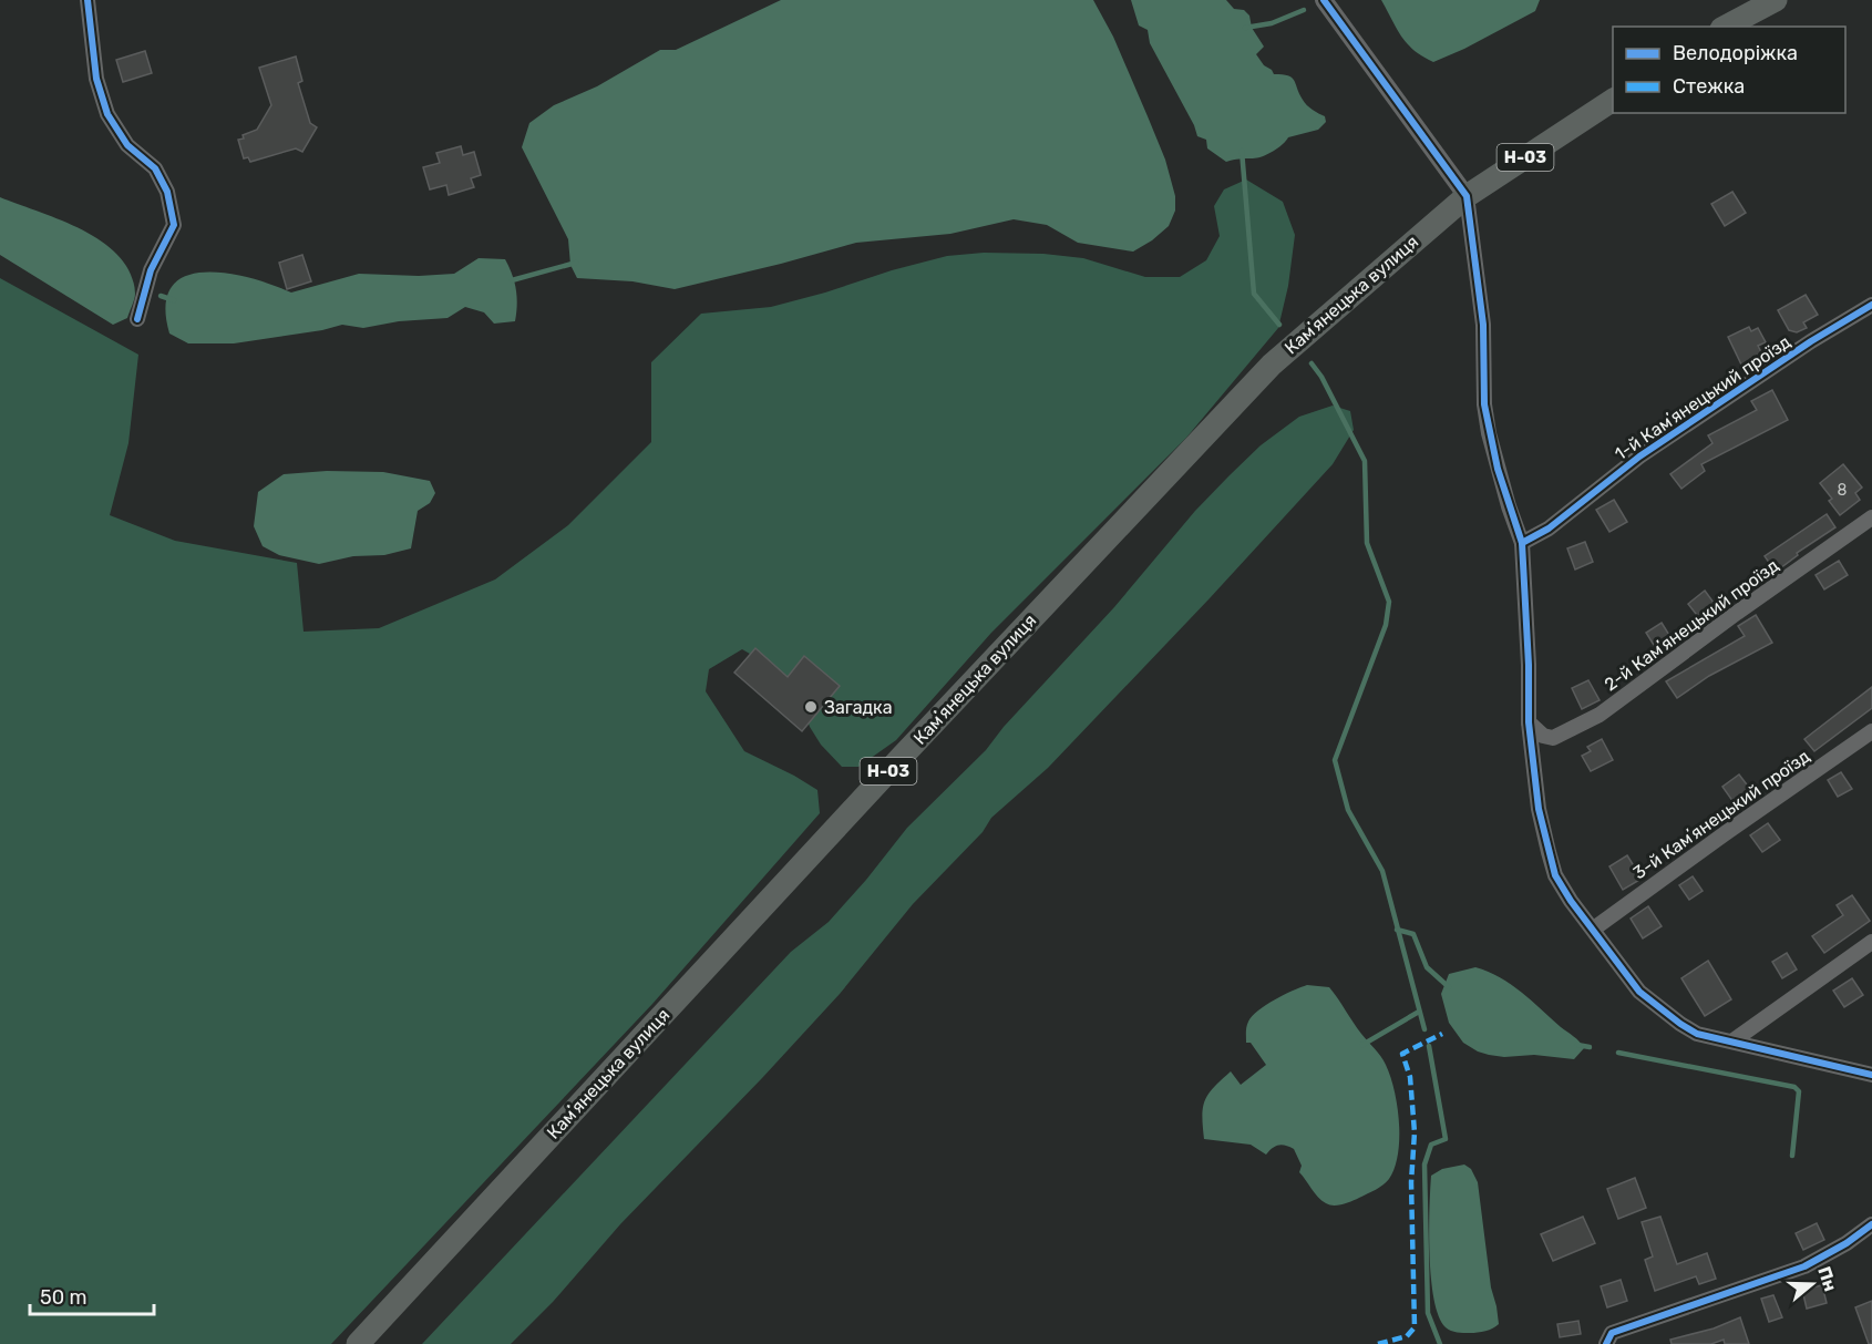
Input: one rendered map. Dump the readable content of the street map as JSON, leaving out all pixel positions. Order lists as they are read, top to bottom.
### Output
{
  "streets": {
    "main road": ["Н-03", "Камʼянецька вулиця"],
    "street": ["1-й Камʼянецький проїзд", "2-й Камʼянецький проїзд", "3-й Камʼянецький проїзд"]
  },
  "places": ["Загадка"],
  "house_numbers": ["8"],
  "legend": ["Велодоріжка", "Стежка"],
  "scale_bar": "50 m",
  "north": "right"
}
